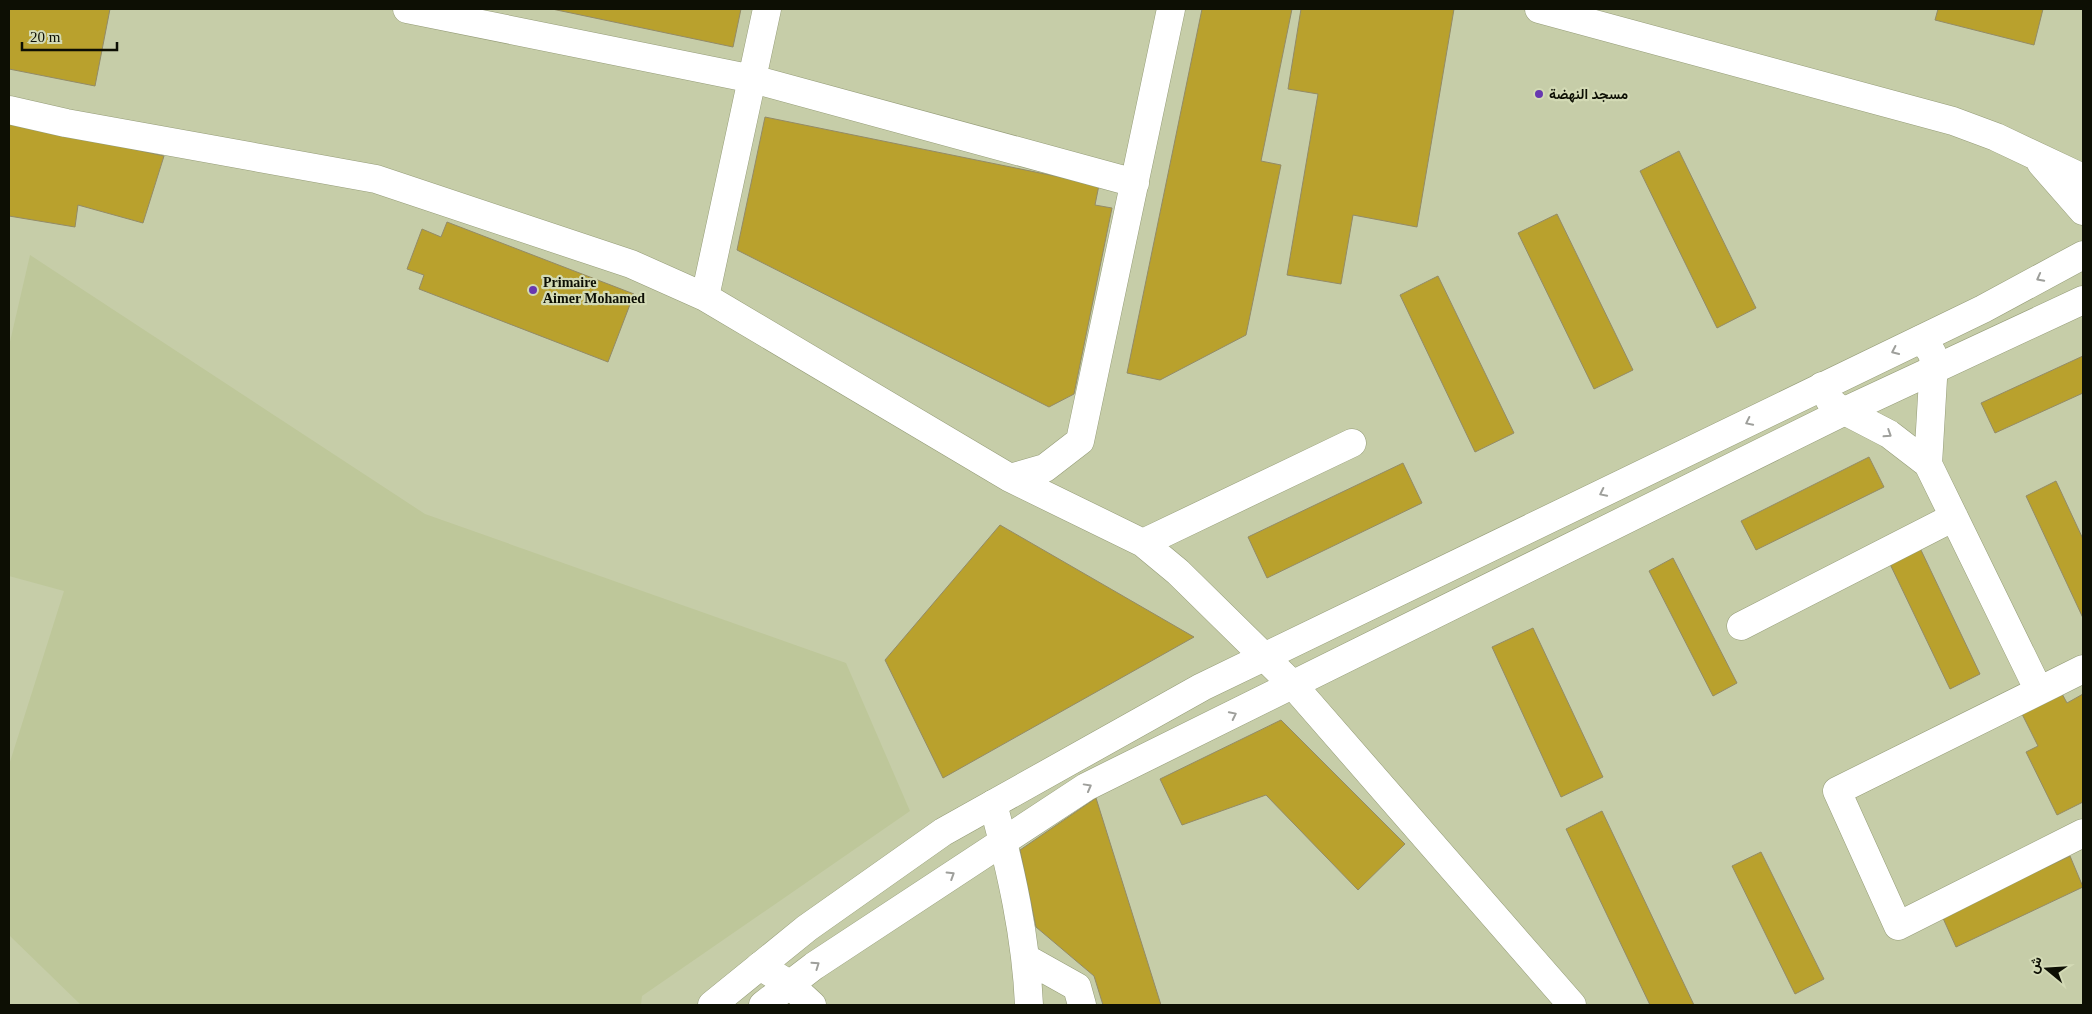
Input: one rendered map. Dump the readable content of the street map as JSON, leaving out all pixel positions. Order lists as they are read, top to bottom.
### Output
{
  "places": ["مسجد النهضة", "Primaire Aimer Mohamed"],
  "scale_bar": "20 m",
  "north": "left"
}
